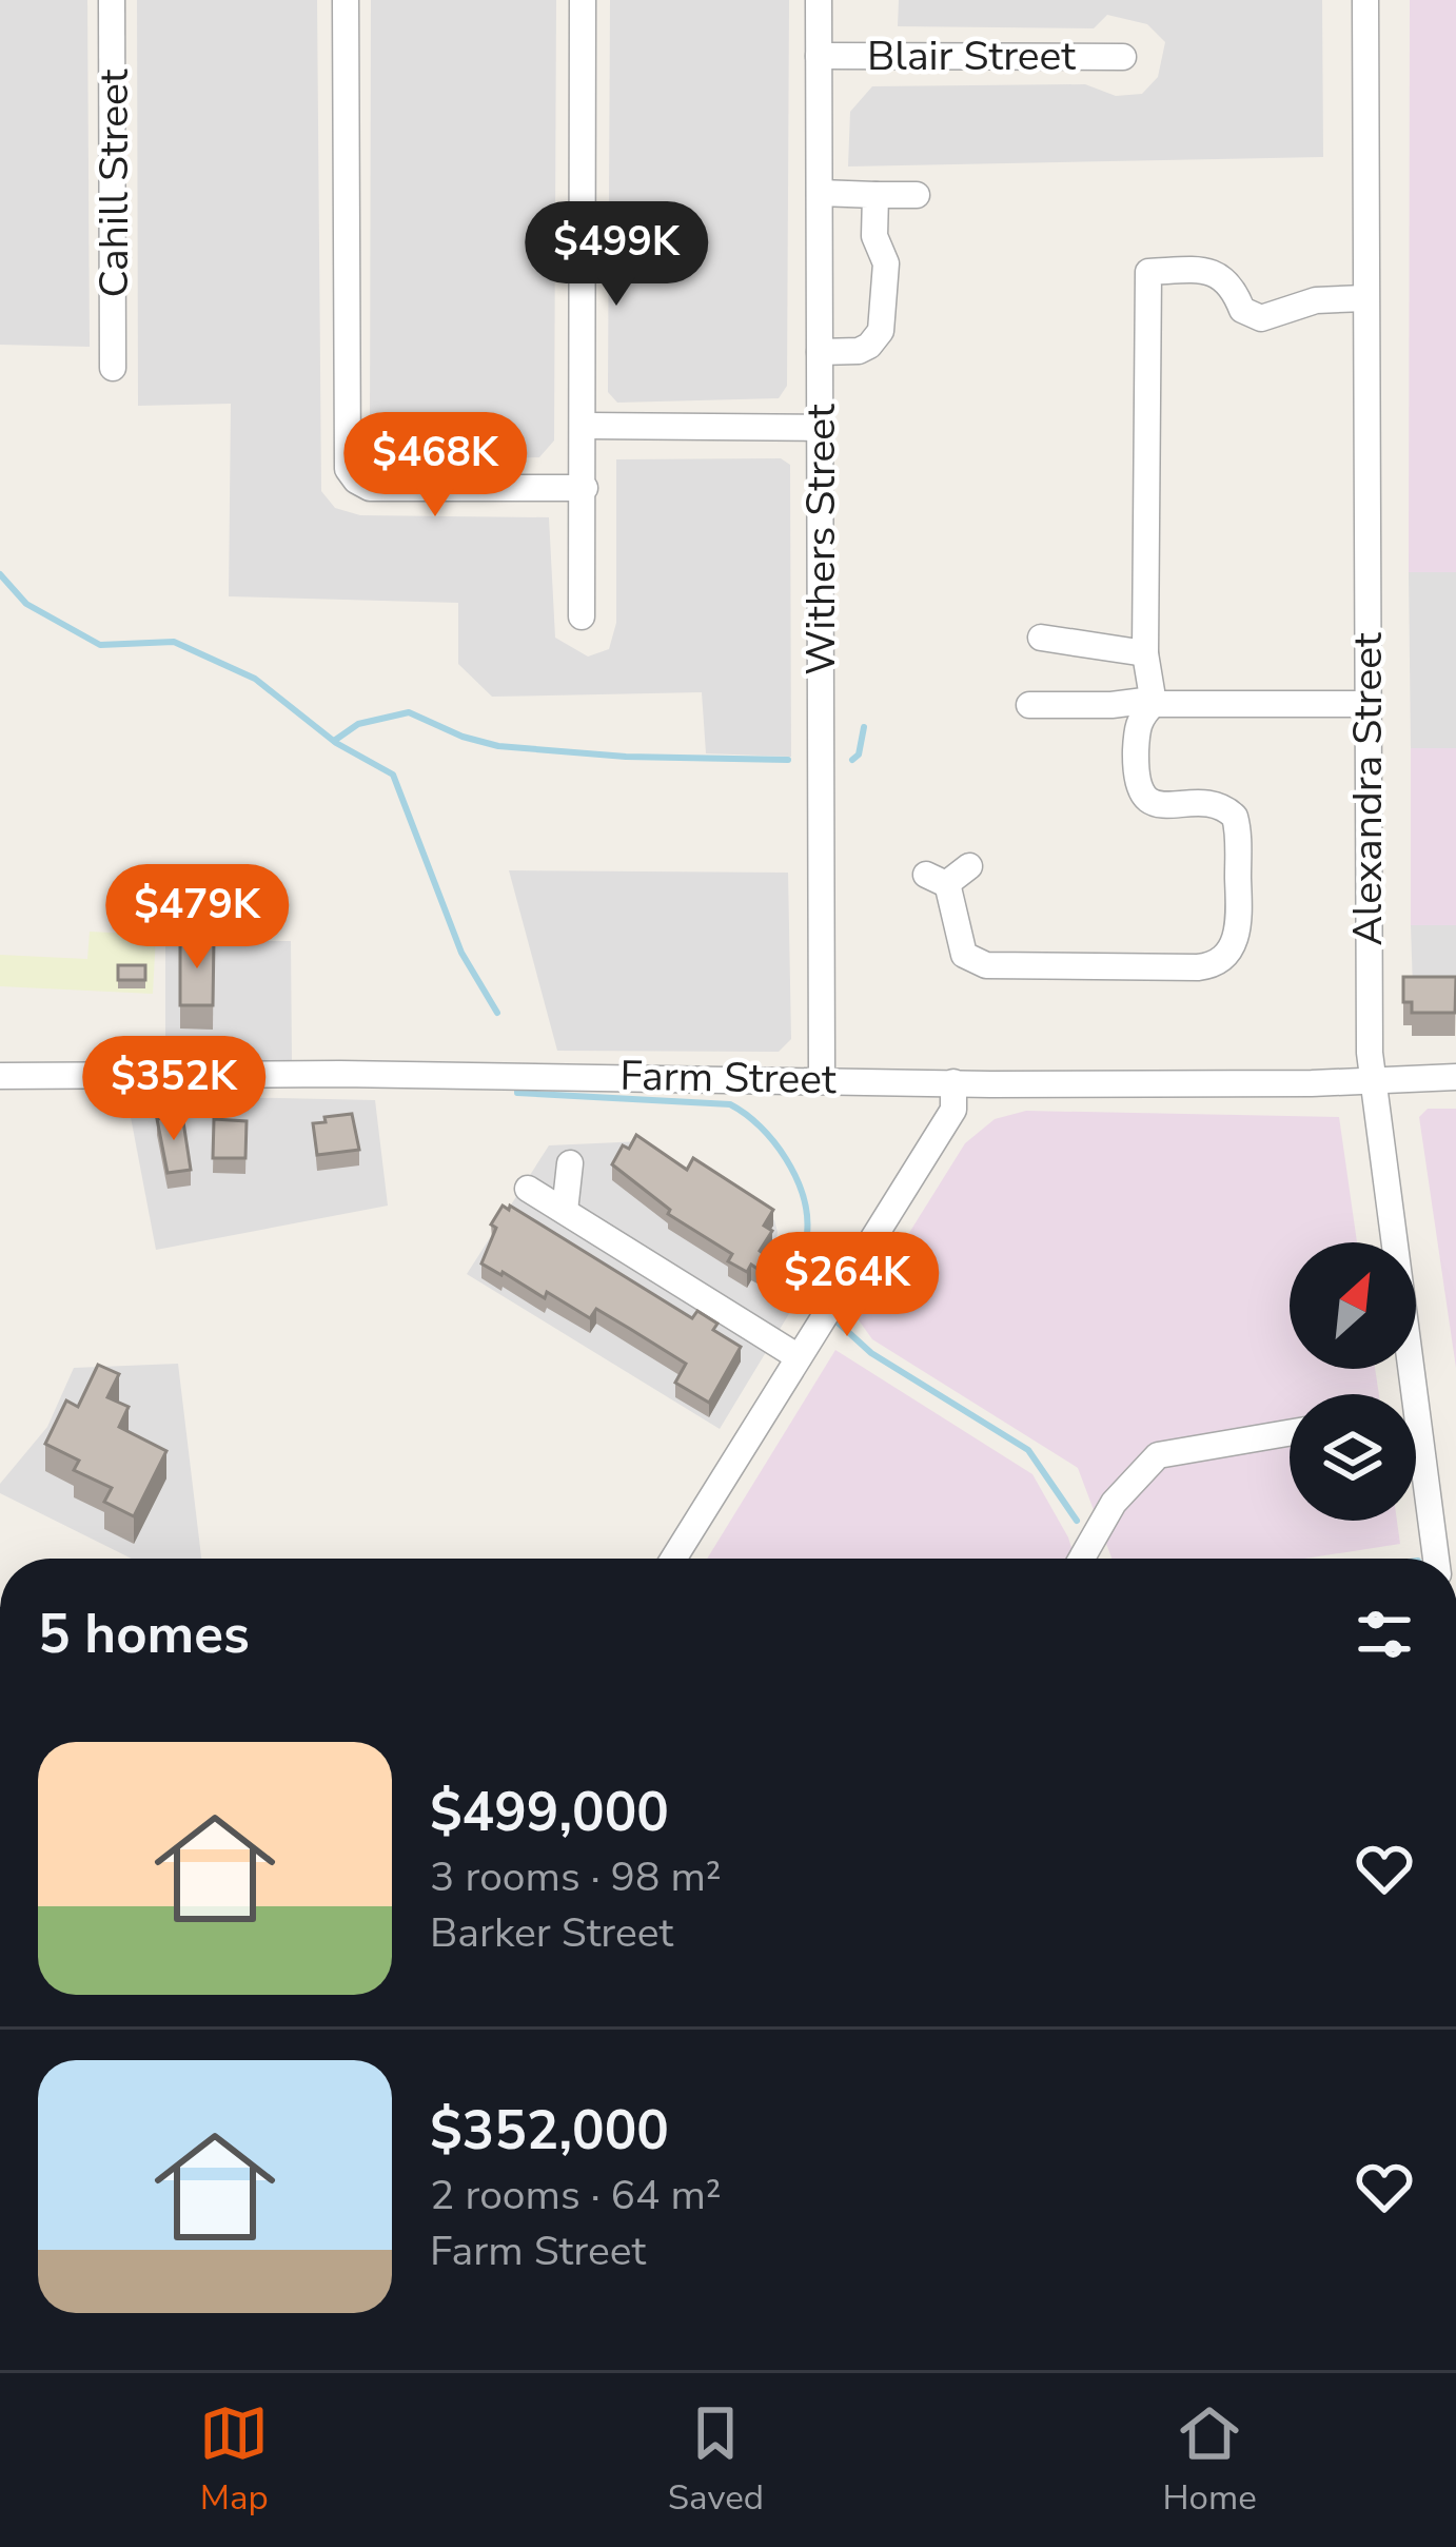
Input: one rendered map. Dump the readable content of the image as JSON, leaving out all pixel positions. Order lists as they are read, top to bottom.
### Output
{
  "streets": {
    "street": [
      "Blair Street",
      "Cahill Street",
      "Withers Street",
      "Alexandra Street",
      "Farm Street"
    ]
  },
  "crossings": [
    ["Blair Street", "Withers Street"],
    ["Withers Street", "Farm Street"],
    ["Alexandra Street", "Farm Street"]
  ],
  "north": "top right",
  "page": {
    "price": [
      "$499K",
      "$468K",
      "$479K",
      "$352K",
      "$264K"
    ],
    "heading": "5 homes",
    "list": [
      {
        "name": "$499,000",
        "note": "3 rooms · 98 m² · Barker Street"
      },
      {
        "name": "$352,000",
        "note": "2 rooms · 64 m² · Farm Street"
      }
    ],
    "tabs": ["Map", "Saved", "Home"]
  }
}
